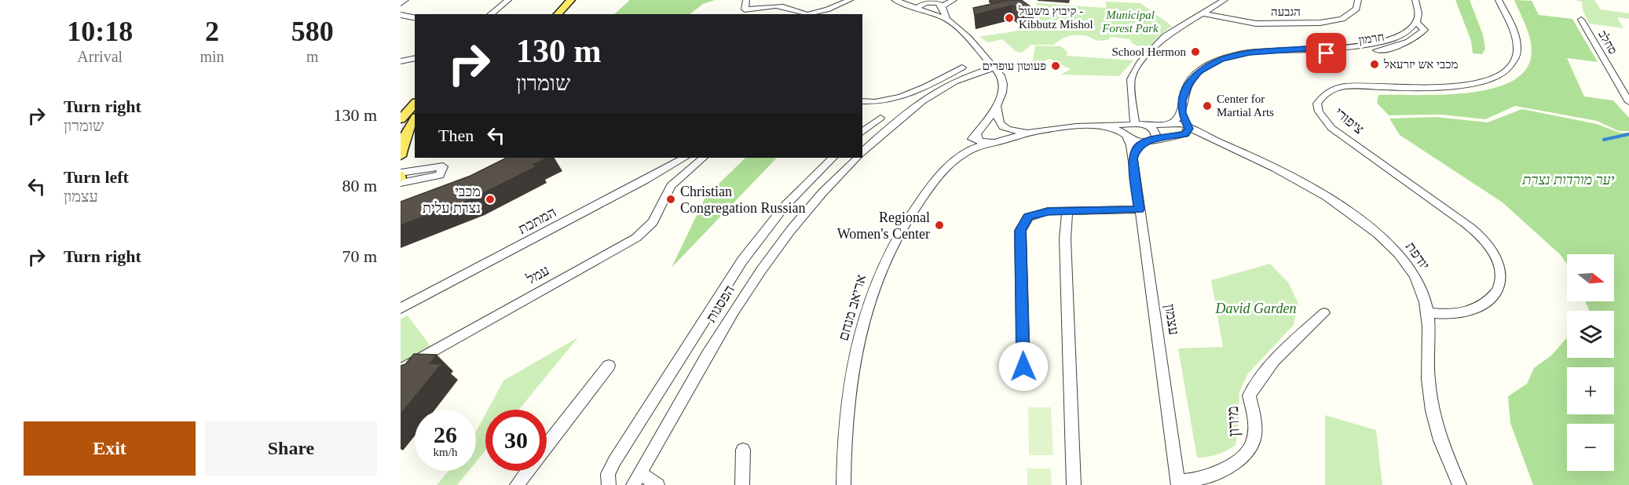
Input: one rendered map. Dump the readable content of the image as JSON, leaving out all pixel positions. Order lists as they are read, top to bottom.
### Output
{
  "streets": {
    "street": [
      "הגבעה",
      "חרמון",
      "סחלב",
      "ציפורי",
      "המתכת",
      "יודפת",
      "עמל",
      "הפסגות",
      "אריאב מנחם",
      "עצמון",
      "מירון"
    ]
  },
  "crossings": [
    ["ציפורי", "יודפת"],
    ["עצמון", "מירון"]
  ],
  "parks": ["Municipal Forest Park", "יער מורדות נצרת", "David Garden"],
  "places": [
    "קיבוץ משעול - Kibbutz Mishol",
    "School Hermon",
    "מכבי אש יזרעאל",
    "פעוטון עופרים",
    "Center for Martial Arts",
    "מכבי נצרת עלית",
    "Christian Congregation Russian",
    "Regional Women's Center"
  ],
  "north": "right",
  "page": {
    "eta": [
      "10:18",
      "Arrival",
      "2",
      "min",
      "580",
      "m"
    ],
    "turn": ["130 m", "שומרון"],
    "list": [
      {
        "name": "Turn right",
        "note": "שומרון",
        "value": "130 m"
      },
      {
        "name": "Turn left",
        "note": "עצמון",
        "value": "80 m"
      },
      {
        "name": "Turn right",
        "value": "70 m"
      }
    ],
    "then": "Then",
    "map_buttons": ["+", "−"],
    "speed": "26 km/h",
    "limit": "30",
    "buttons": ["Exit", "Share"]
  }
}
